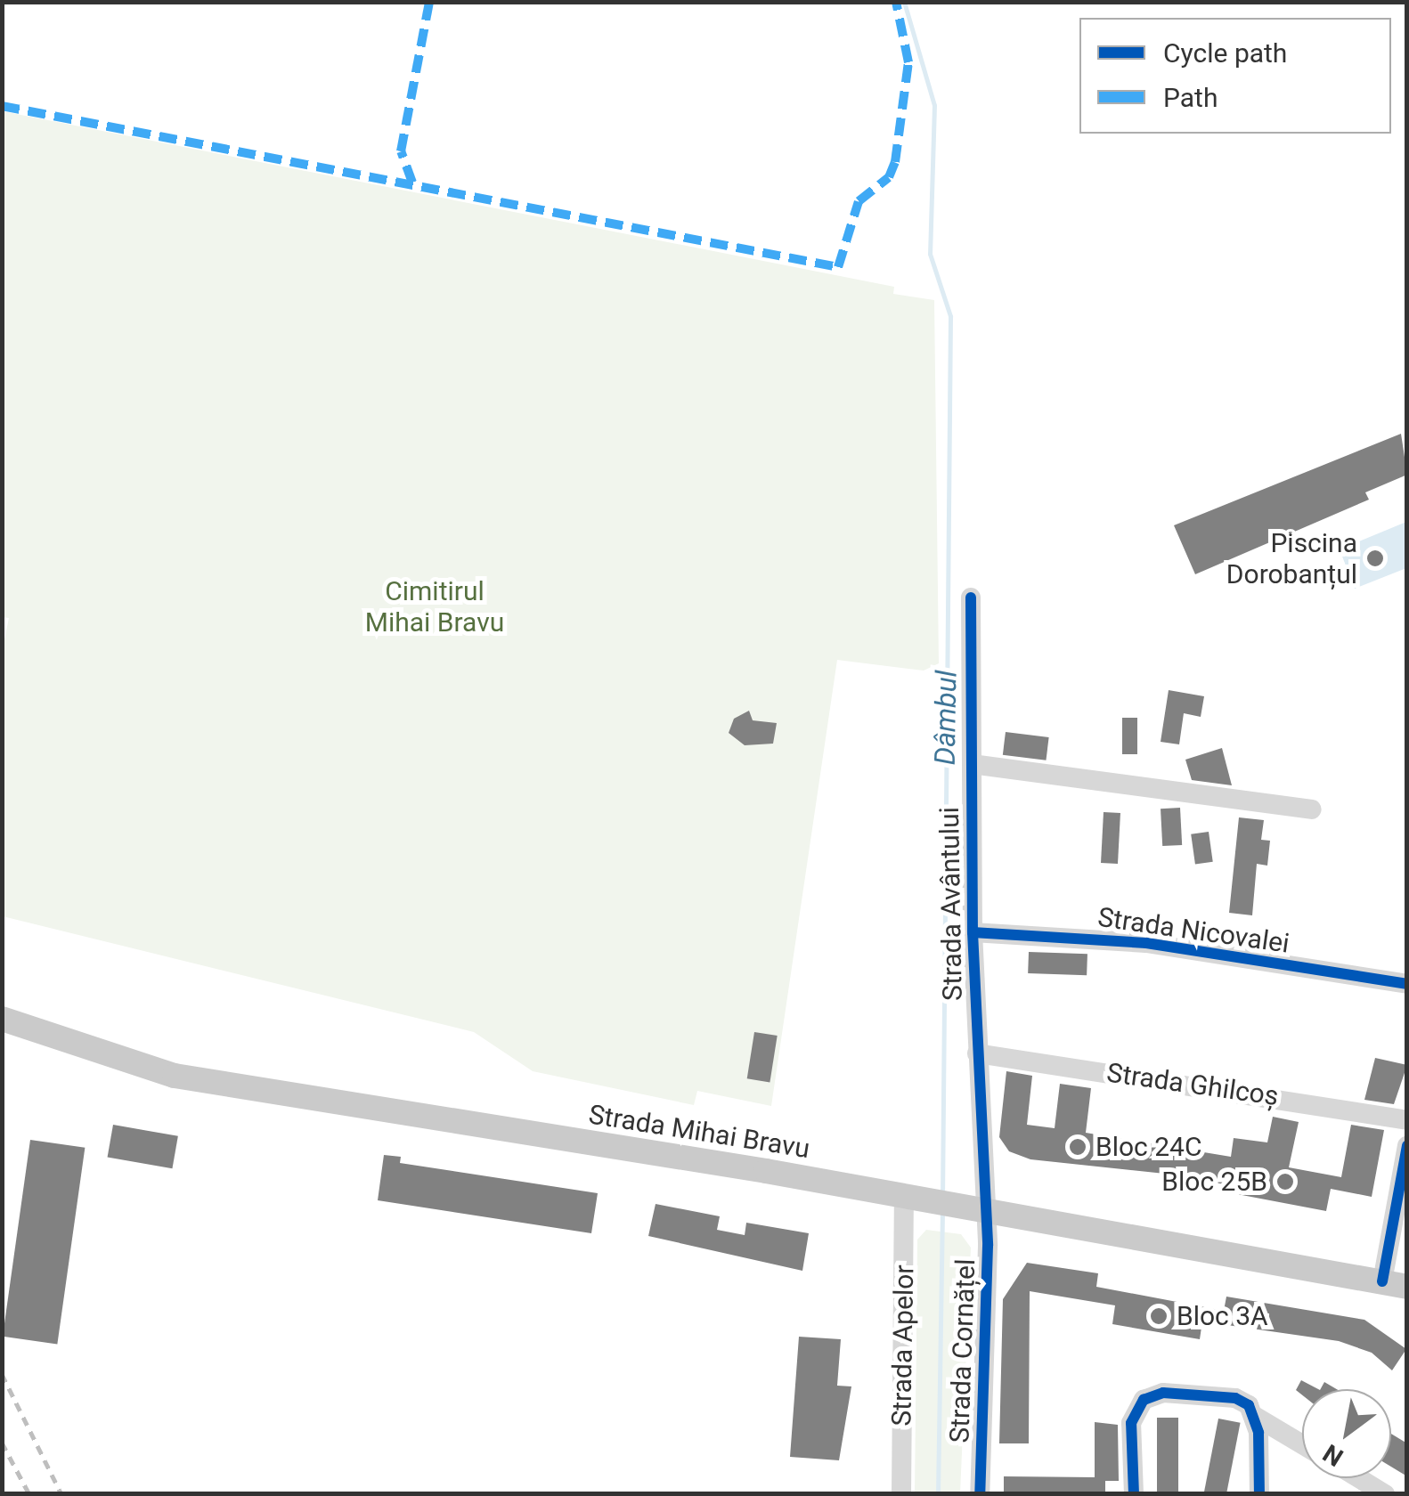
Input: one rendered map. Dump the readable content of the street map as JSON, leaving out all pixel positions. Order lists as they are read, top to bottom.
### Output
{
  "streets": {
    "main road": ["Strada Mihai Bravu"],
    "street": [
      "Strada Avântului",
      "Strada Nicovalei",
      "Strada Ghilcoș",
      "Strada Apelor",
      "Strada Cornățel"
    ]
  },
  "crossings": [
    ["Strada Avântului", "Strada Nicovalei"],
    ["Strada Avântului", "Strada Ghilcoș"],
    ["Strada Avântului", "Strada Mihai Bravu"],
    ["Strada Avântului", "Strada Cornățel"],
    ["Strada Mihai Bravu", "Strada Apelor"],
    ["Strada Mihai Bravu", "Strada Cornățel"]
  ],
  "water": ["Dâmbul"],
  "parks": ["Cimitirul Mihai Bravu"],
  "places": [
    "Piscina Dorobanțul",
    "Bloc 24C",
    "Bloc 25B",
    "Bloc 3A"
  ],
  "legend": ["Cycle path", "Path"],
  "north": "bottom left"
}
